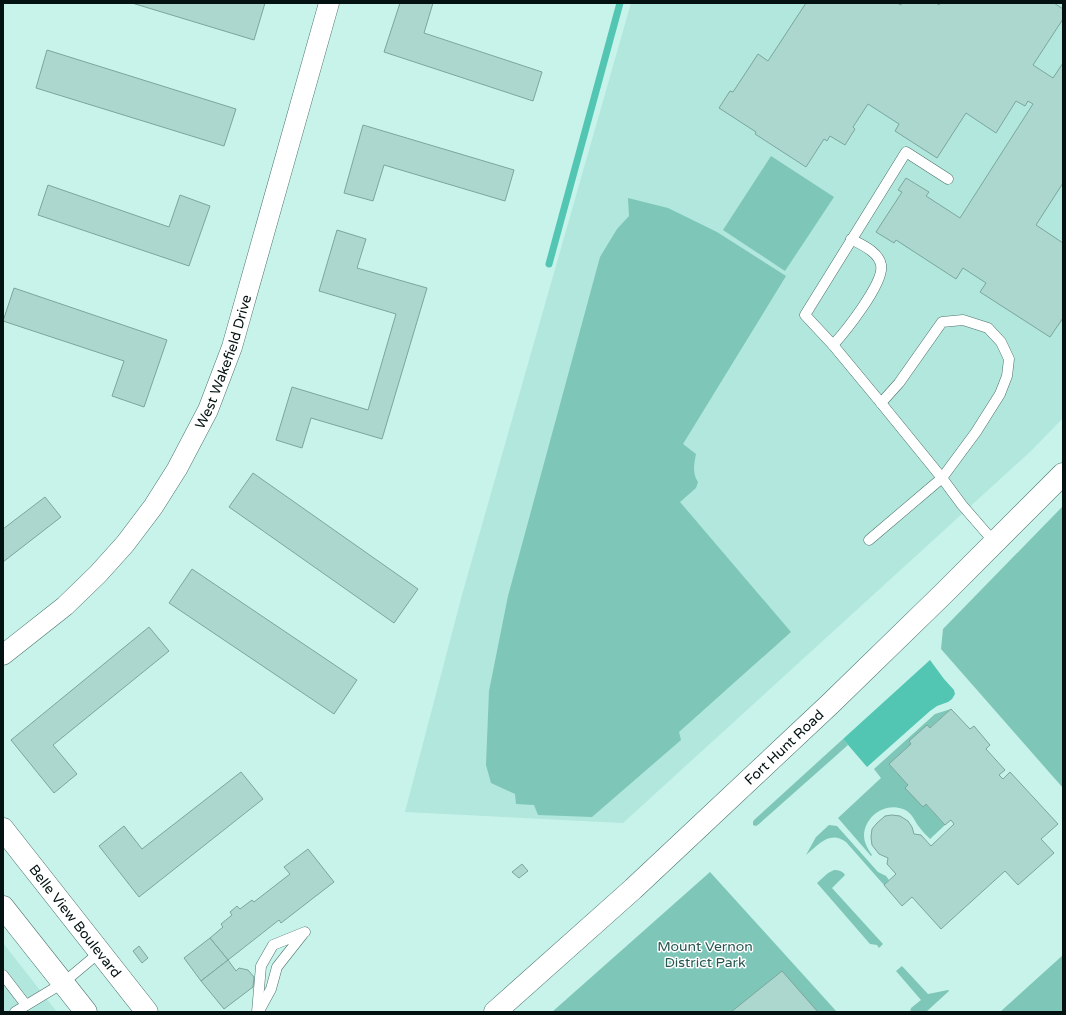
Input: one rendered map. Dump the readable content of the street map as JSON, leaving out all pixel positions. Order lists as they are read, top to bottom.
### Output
{
  "streets": {
    "main road": ["Fort Hunt Road", "Belle View Boulevard"],
    "street": ["West Wakefield Drive"]
  },
  "parks": ["Mount Vernon District Park"]
}
